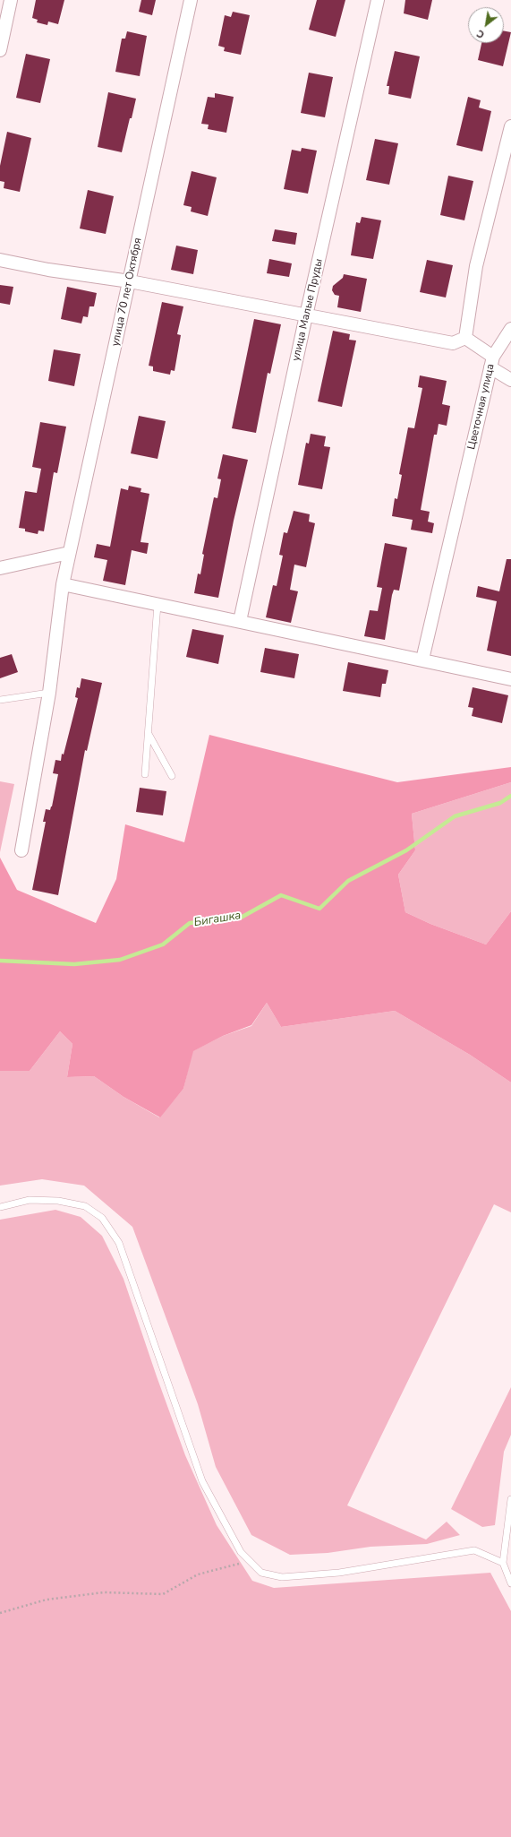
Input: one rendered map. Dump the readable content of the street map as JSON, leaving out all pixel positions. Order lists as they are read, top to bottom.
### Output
{
  "streets": {
    "street": ["улица 70 лет Октября", "улица Малые Пруды", "Цветочная улица"]
  },
  "water": ["Бигашка"],
  "north": "bottom left"
}
